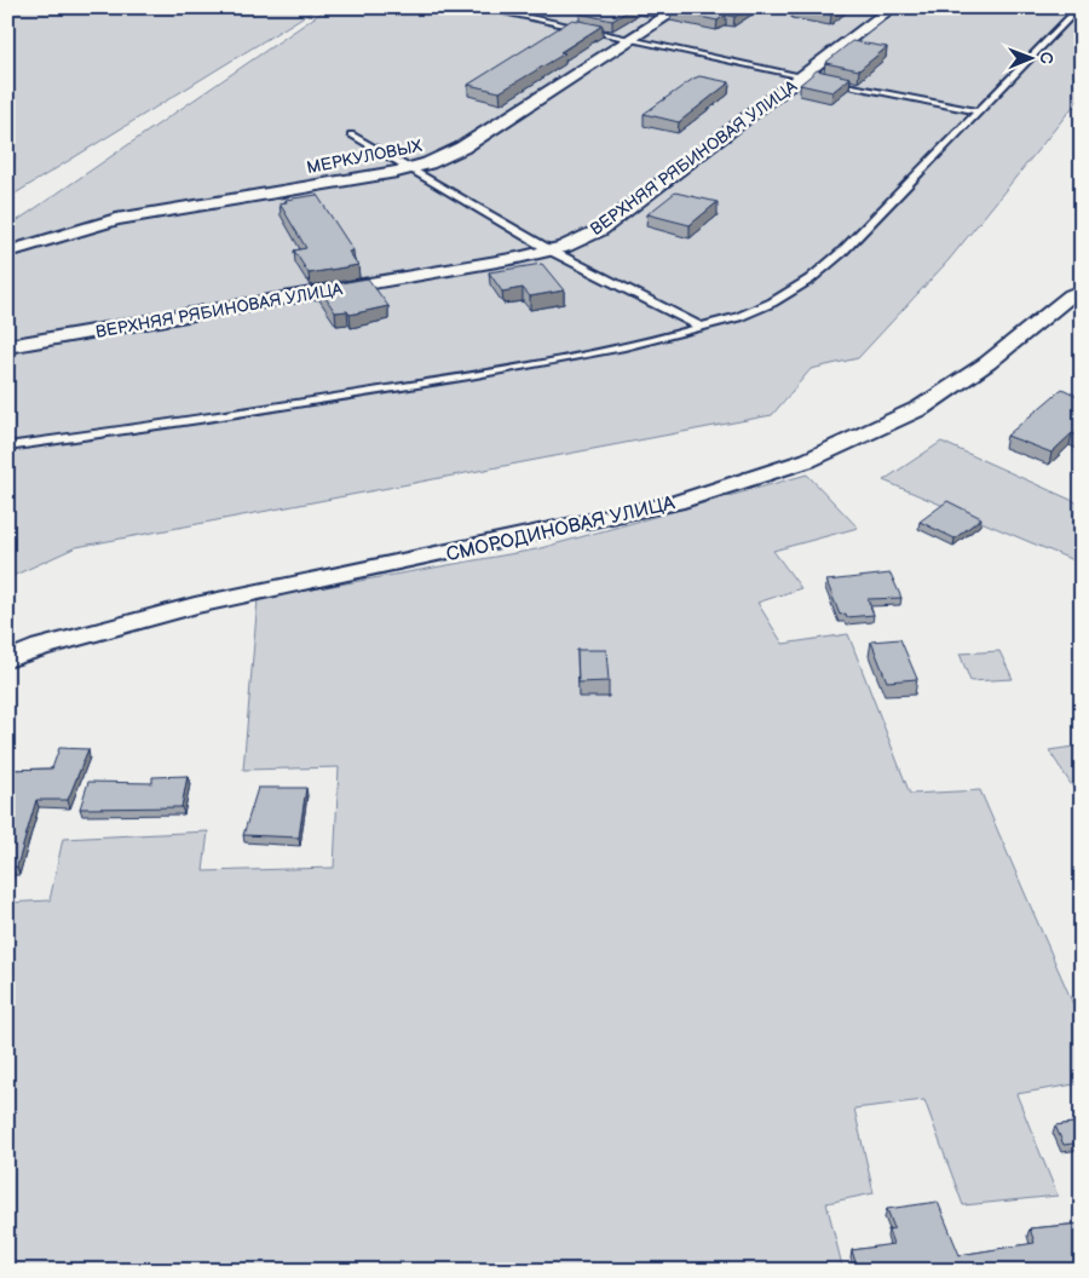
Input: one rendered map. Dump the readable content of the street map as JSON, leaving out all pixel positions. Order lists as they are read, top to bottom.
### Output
{
  "streets": {
    "street": ["МЕРКУЛОВЫХ", "ВЕРХНЯЯ РЯБИНОВАЯ УЛИЦА", "СМОРОДИНОВАЯ УЛИЦА"]
  },
  "north": "right"
}
